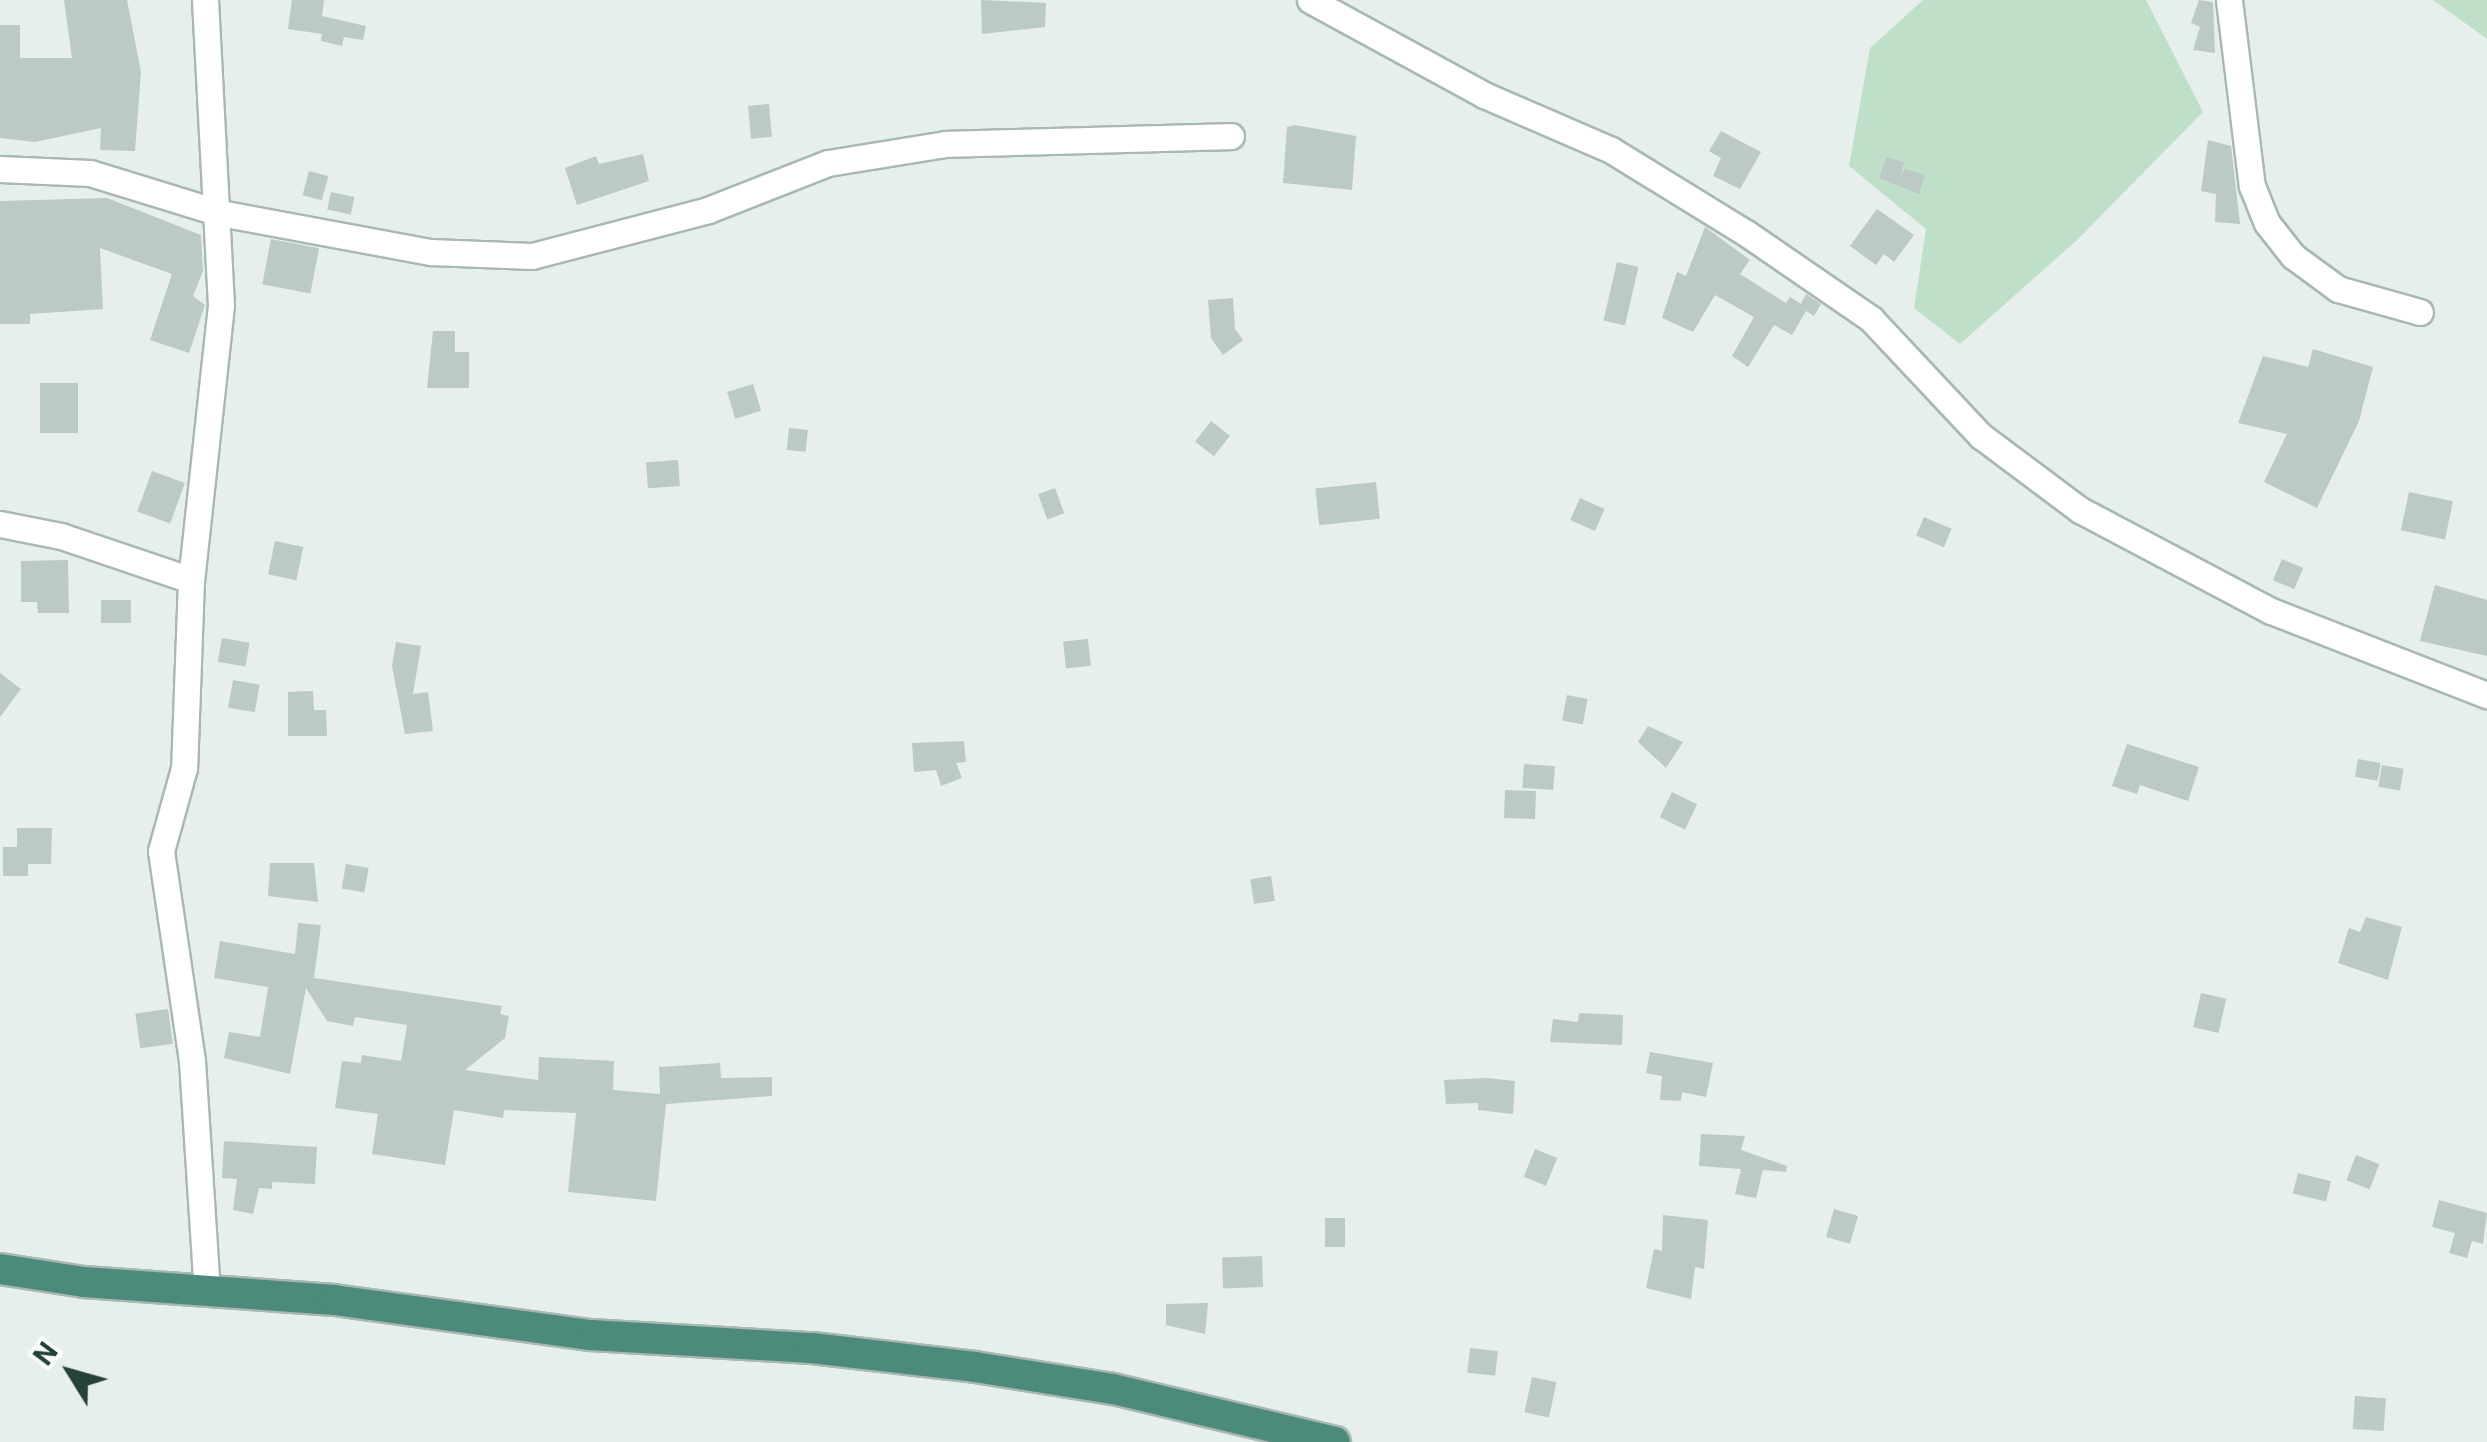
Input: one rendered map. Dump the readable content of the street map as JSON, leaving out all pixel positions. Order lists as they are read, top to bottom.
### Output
{
  "north": "top left"
}
